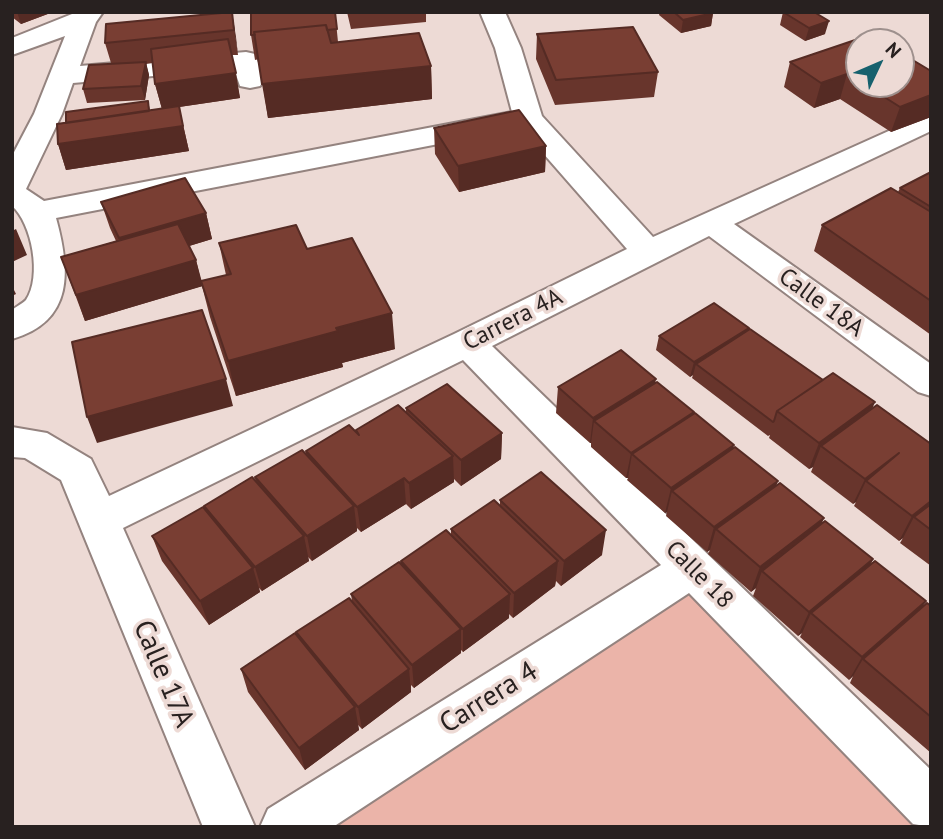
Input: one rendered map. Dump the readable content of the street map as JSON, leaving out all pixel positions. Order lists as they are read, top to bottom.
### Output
{
  "streets": {
    "street": [
      "Calle 18A",
      "Carrera 4A",
      "Calle 18",
      "Calle 17A",
      "Carrera 4"
    ]
  },
  "crossings": [
    ["Calle 18A", "Carrera 4A"],
    ["Carrera 4A", "Calle 18"],
    ["Carrera 4A", "Calle 17A"],
    ["Calle 18", "Carrera 4"]
  ],
  "north": "top right"
}
